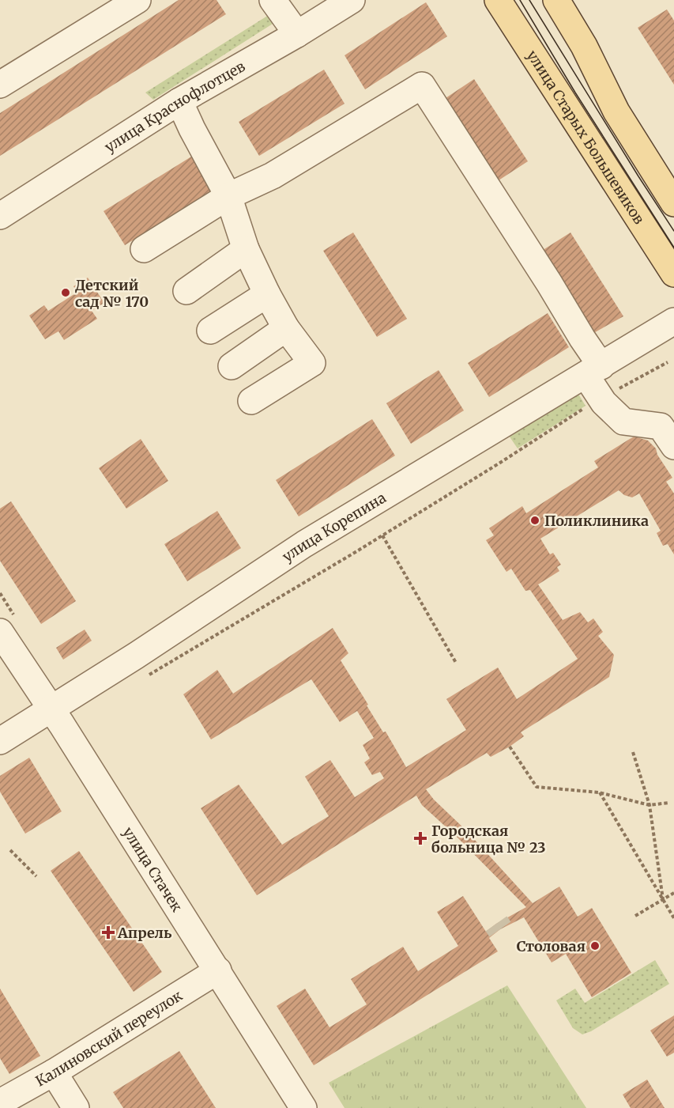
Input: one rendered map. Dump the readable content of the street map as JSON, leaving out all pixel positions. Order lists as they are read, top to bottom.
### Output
{
  "streets": {
    "main road": ["улица Старых Большевиков"],
    "street": [
      "улица Краснофлотцев",
      "улица Корепина",
      "улица Стачек",
      "Калиновский переулок"
    ]
  },
  "crossings": [
    ["улица Корепина", "улица Стачек"],
    ["улица Стачек", "Калиновский переулок"]
  ],
  "places": {
    "other": ["Детский сад № 170", "Поликлиника", "Столовая"],
    "health": ["Городская больница № 23", "Апрель"]
  }
}
